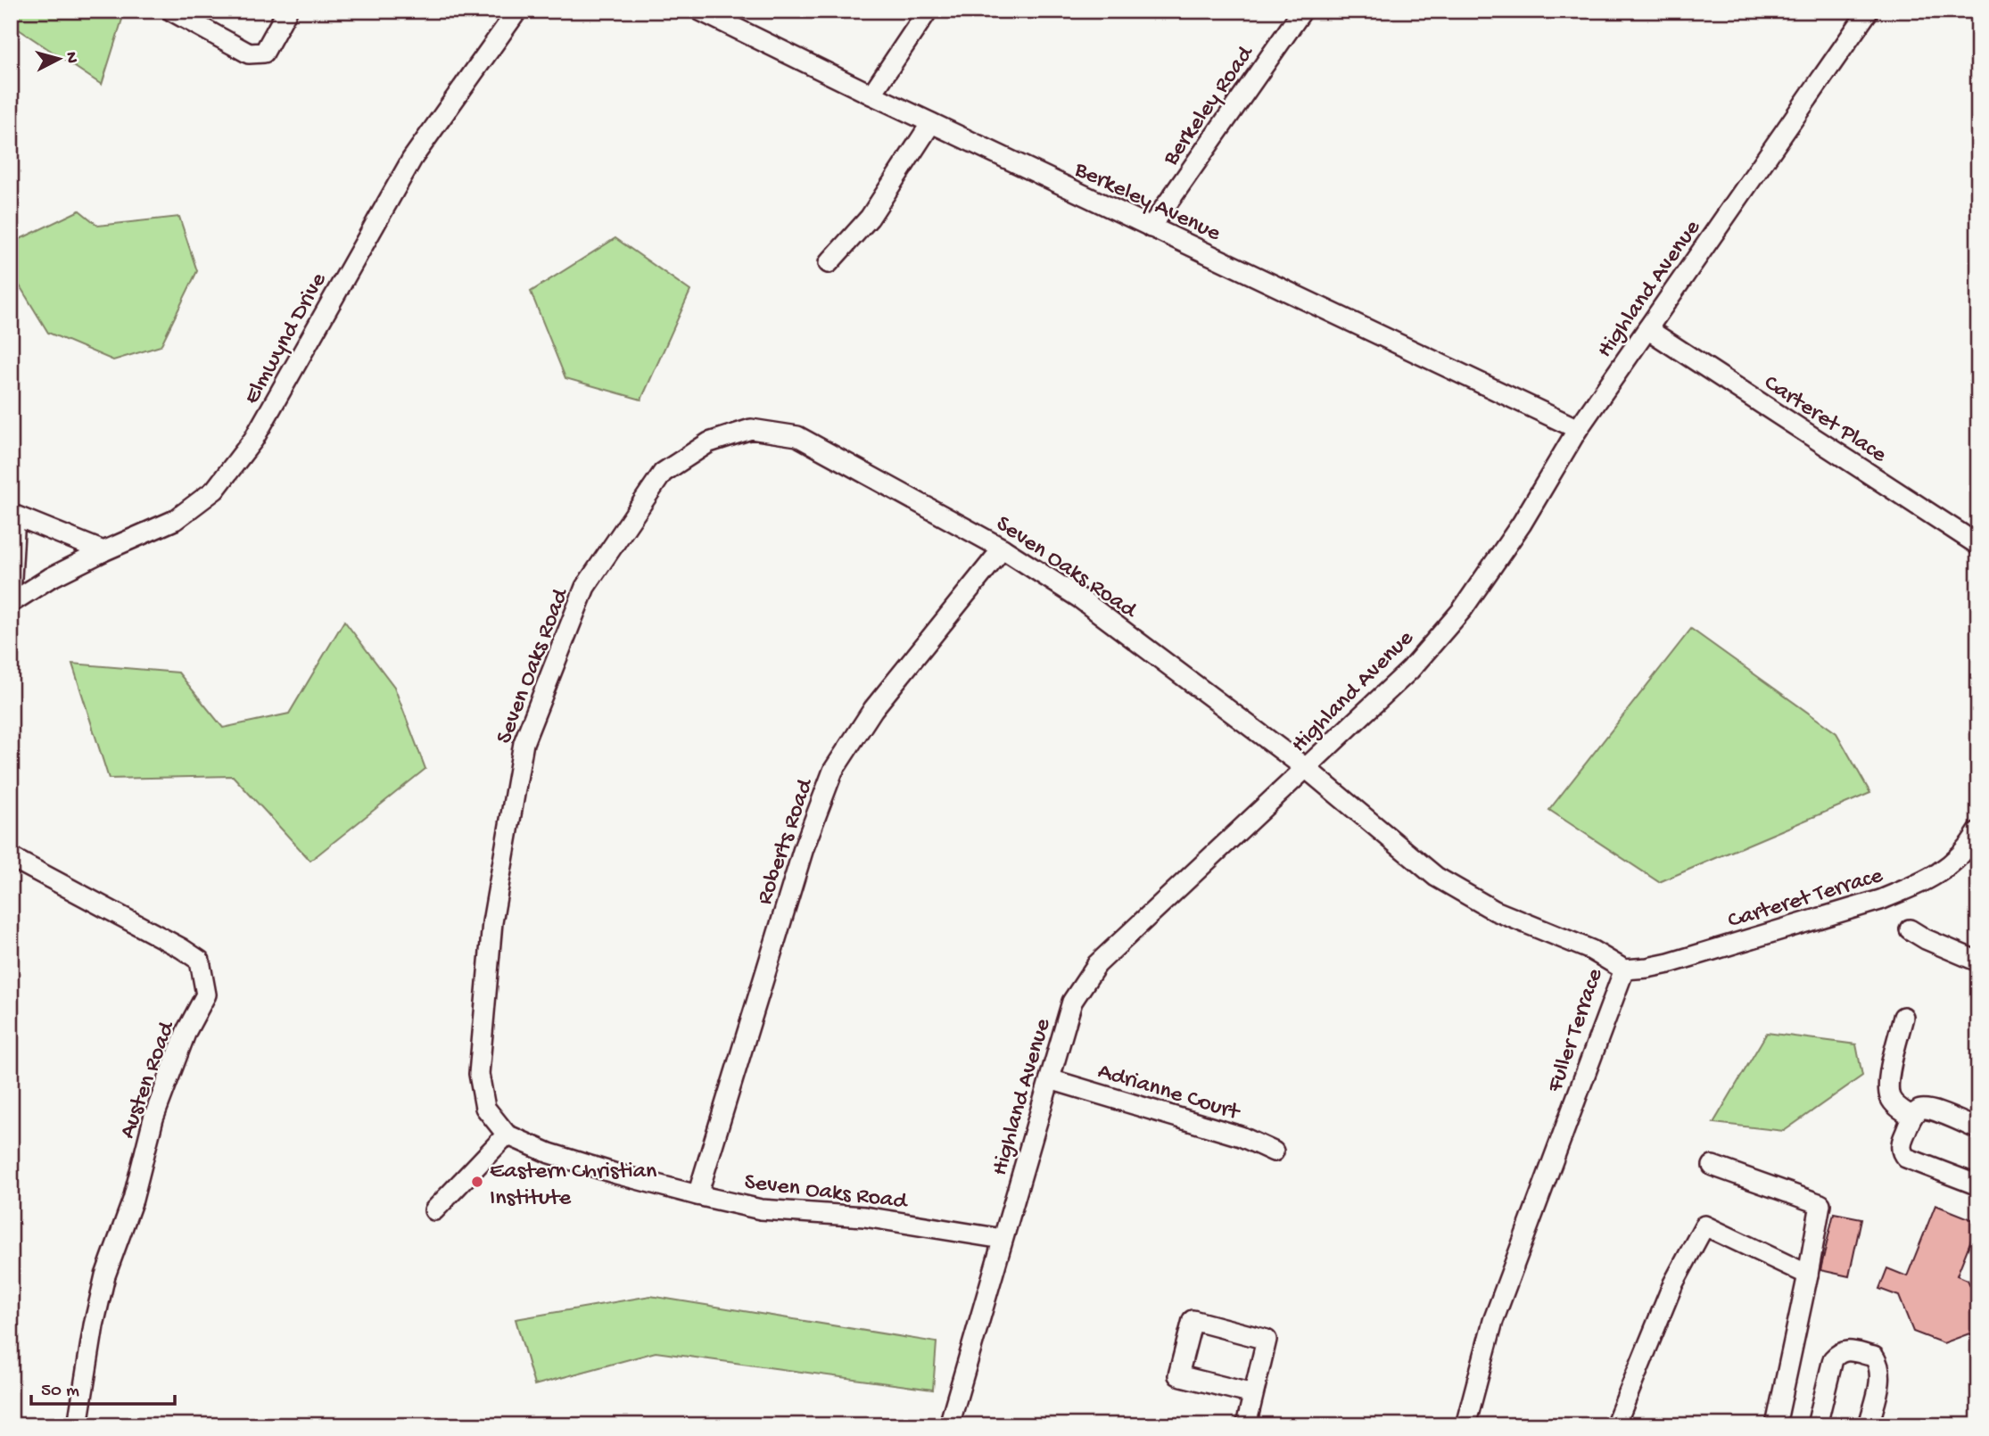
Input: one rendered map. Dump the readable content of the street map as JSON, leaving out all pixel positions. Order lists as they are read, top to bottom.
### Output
{
  "streets": {
    "street": [
      "Berkeley Road",
      "Berkeley Avenue",
      "Highland Avenue",
      "Elmwynd Drive",
      "Carteret Place",
      "Seven Oaks Road",
      "Roberts Road",
      "Carteret Terrace",
      "Fuller Terrace",
      "Austen Road",
      "Adrianne Court"
    ]
  },
  "crossings": [
    ["Berkeley Road", "Berkeley Avenue"],
    ["Berkeley Avenue", "Highland Avenue"],
    ["Highland Avenue", "Carteret Place"],
    ["Highland Avenue", "Seven Oaks Road"],
    ["Highland Avenue", "Fuller Terrace"],
    ["Highland Avenue", "Adrianne Court"],
    ["Seven Oaks Road", "Roberts Road"],
    ["Seven Oaks Road", "Fuller Terrace"],
    ["Carteret Terrace", "Fuller Terrace"]
  ],
  "places": ["Eastern Christian Institute"],
  "scale_bar": "50 m",
  "north": "right"
}
